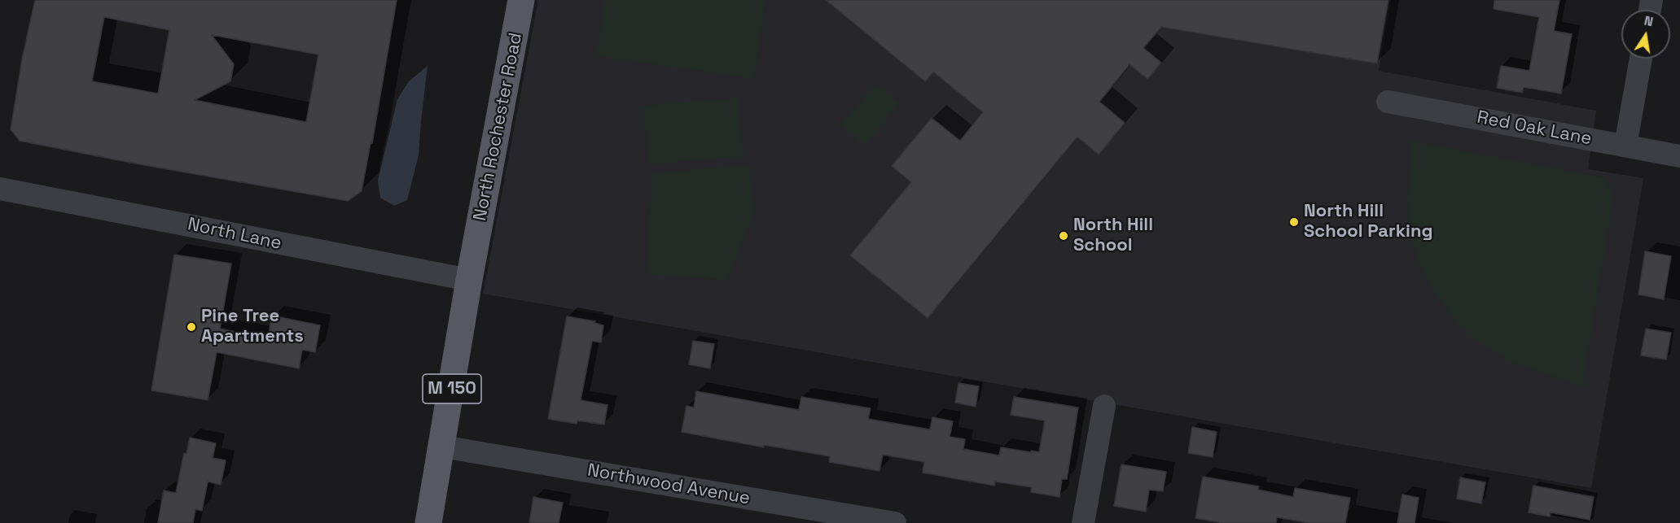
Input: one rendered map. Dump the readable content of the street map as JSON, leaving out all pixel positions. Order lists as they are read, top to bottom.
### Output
{
  "streets": {
    "main road": ["North Rochester Road", "M 150"],
    "street": ["Red Oak Lane", "North Lane", "Northwood Avenue"]
  },
  "crossings": [
    ["North Rochester Road", "North Lane"],
    ["North Rochester Road", "M 150"],
    ["North Lane", "M 150"],
    ["M 150", "Northwood Avenue"]
  ],
  "places": ["North Hill School Parking", "North Hill School", "Pine Tree Apartments"],
  "north": "top"
}
